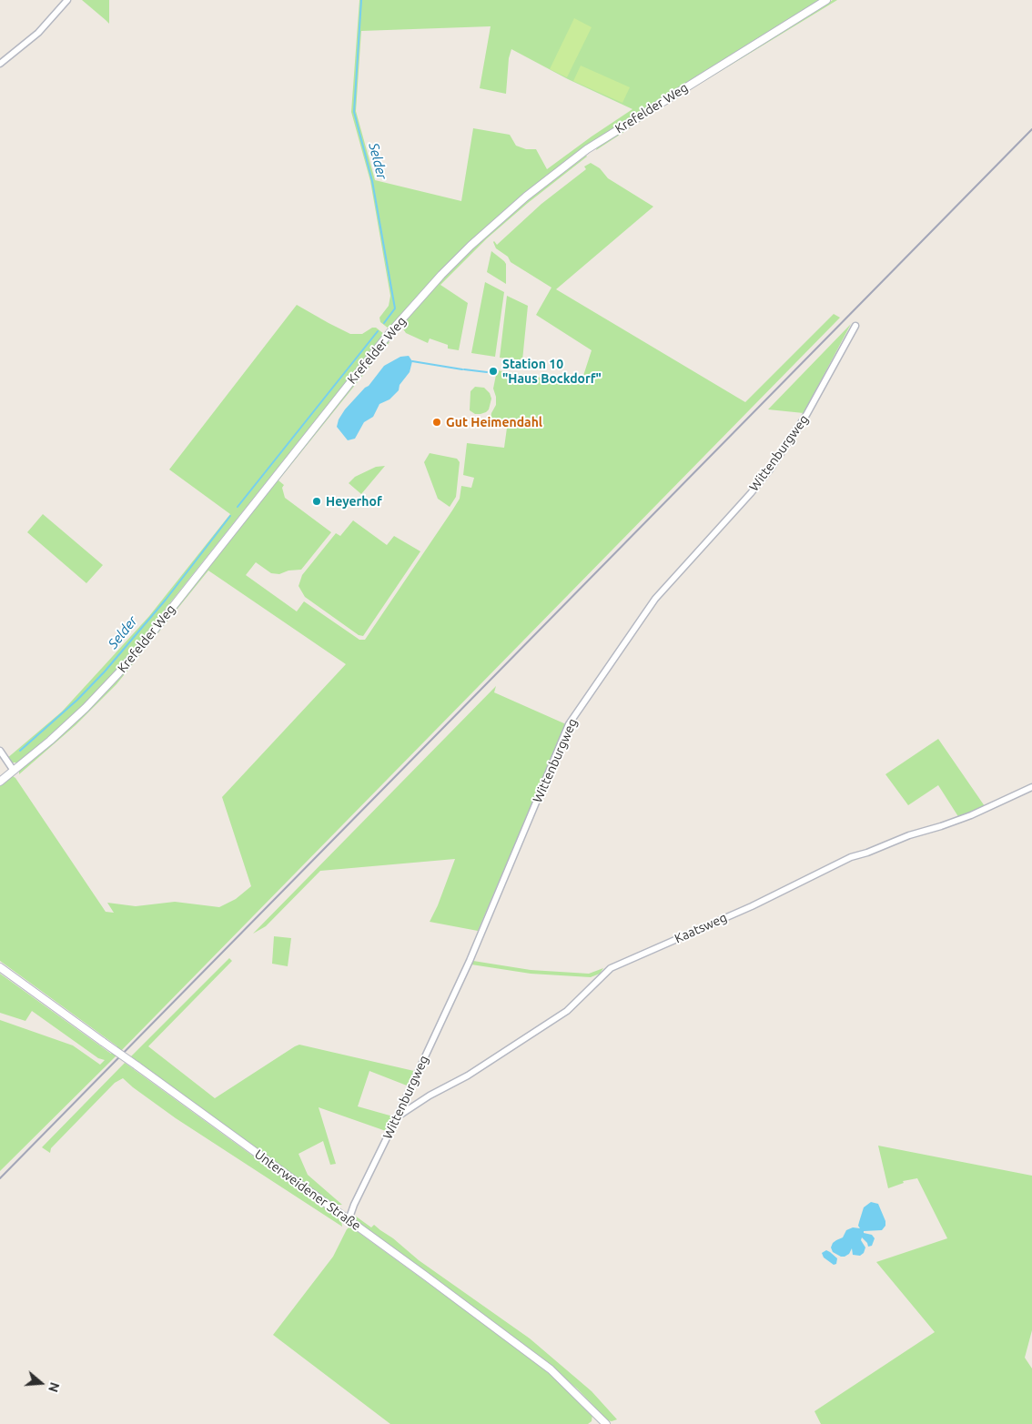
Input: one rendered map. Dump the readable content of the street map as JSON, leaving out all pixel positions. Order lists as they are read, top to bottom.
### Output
{
  "streets": {
    "street": [
      "Krefelder Weg",
      "Wittenburgweg",
      "Kaatsweg",
      "Unterweidener Straße"
    ]
  },
  "crossings": [
    ["Wittenburgweg", "Kaatsweg"],
    ["Wittenburgweg", "Unterweidener Straße"]
  ],
  "water": ["Selder"],
  "places": ["Station 10 \"Haus Bockdorf\"", "Gut Heimendahl", "Heyerhof"],
  "north": "right"
}
